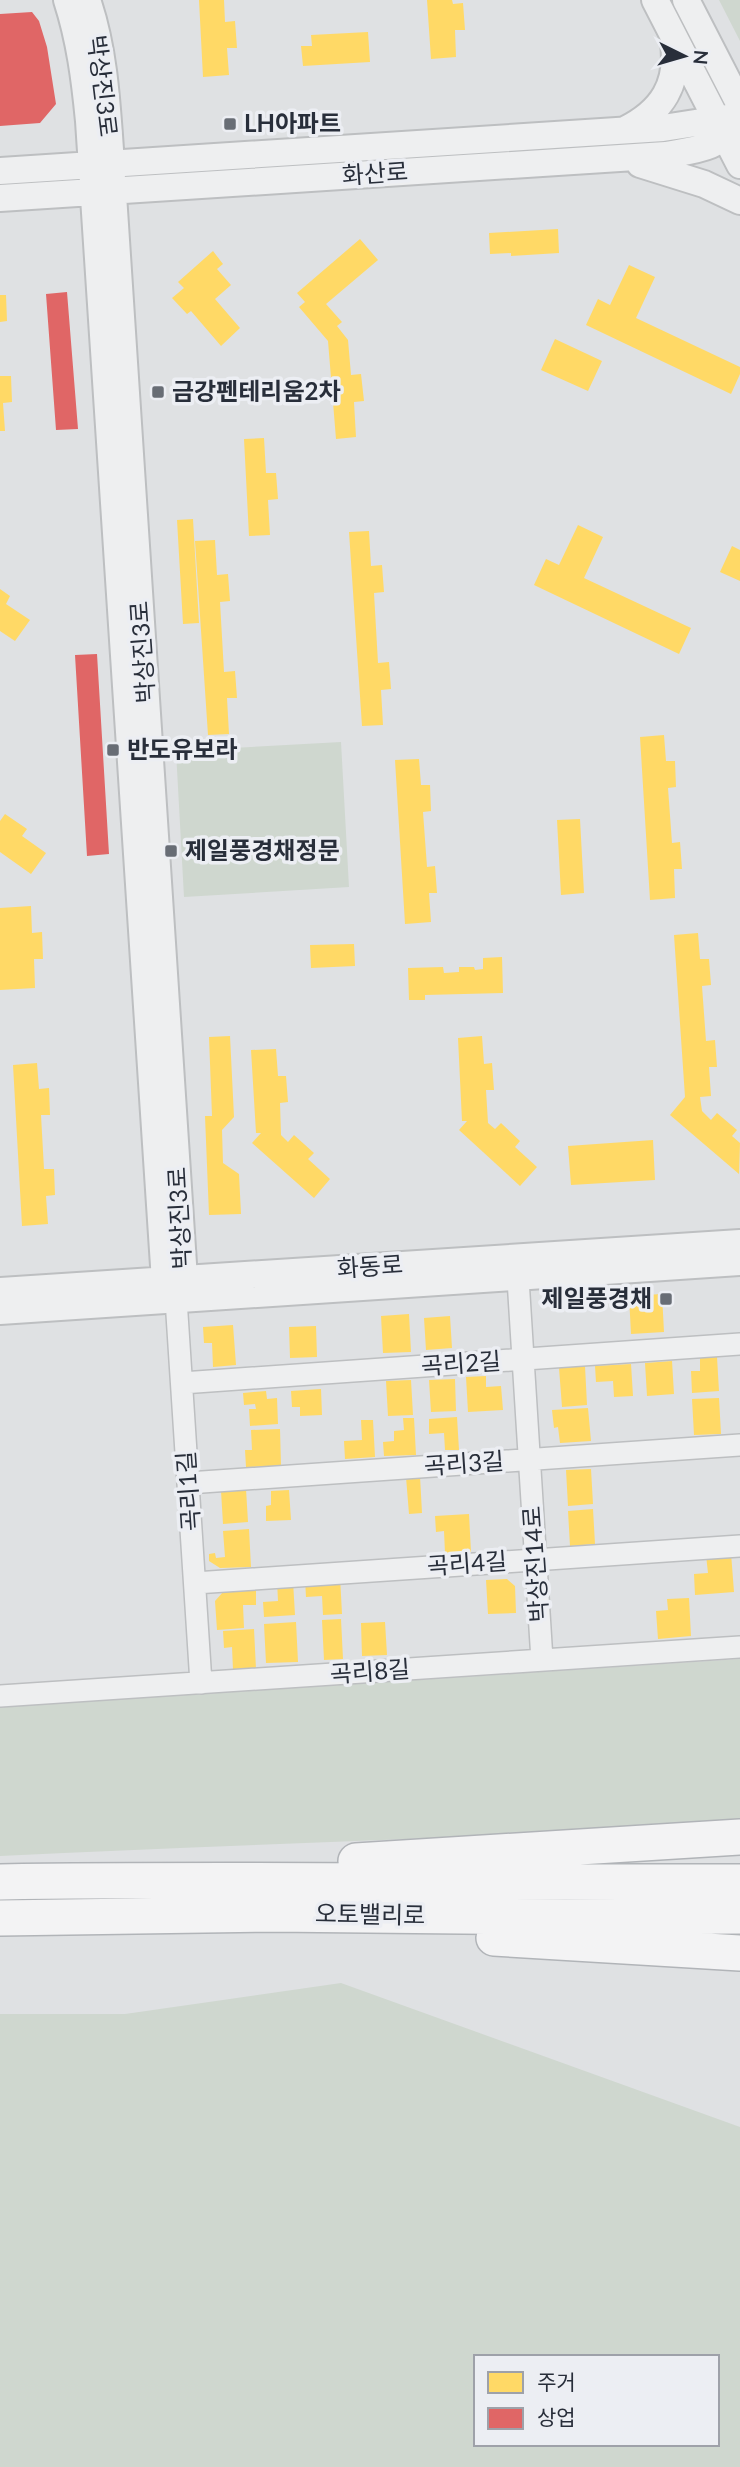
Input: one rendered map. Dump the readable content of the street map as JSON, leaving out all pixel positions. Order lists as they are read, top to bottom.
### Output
{
  "streets": {
    "highway": ["오토밸리로"],
    "street": [
      "박상진3로",
      "화산로",
      "화동로",
      "곡리2길",
      "곡리3길",
      "곡리1길",
      "곡리4길",
      "박상진14로",
      "곡리8길"
    ]
  },
  "crossings": [
    ["박상진3로", "화산로"],
    ["박상진3로", "화동로"],
    ["박상진3로", "곡리1길"],
    ["화동로", "곡리1길"],
    ["화동로", "박상진14로"],
    ["곡리2길", "곡리1길"],
    ["곡리2길", "박상진14로"],
    ["곡리3길", "곡리1길"],
    ["곡리3길", "박상진14로"],
    ["곡리1길", "곡리4길"],
    ["곡리1길", "곡리8길"],
    ["곡리4길", "박상진14로"],
    ["박상진14로", "곡리8길"]
  ],
  "places": {
    "transit": [
      "LH아파트",
      "금강펜테리움2차",
      "반도유보라",
      "제일풍경채정문",
      "제일풍경채"
    ]
  },
  "legend": ["주거", "상업"],
  "north": "right"
}
